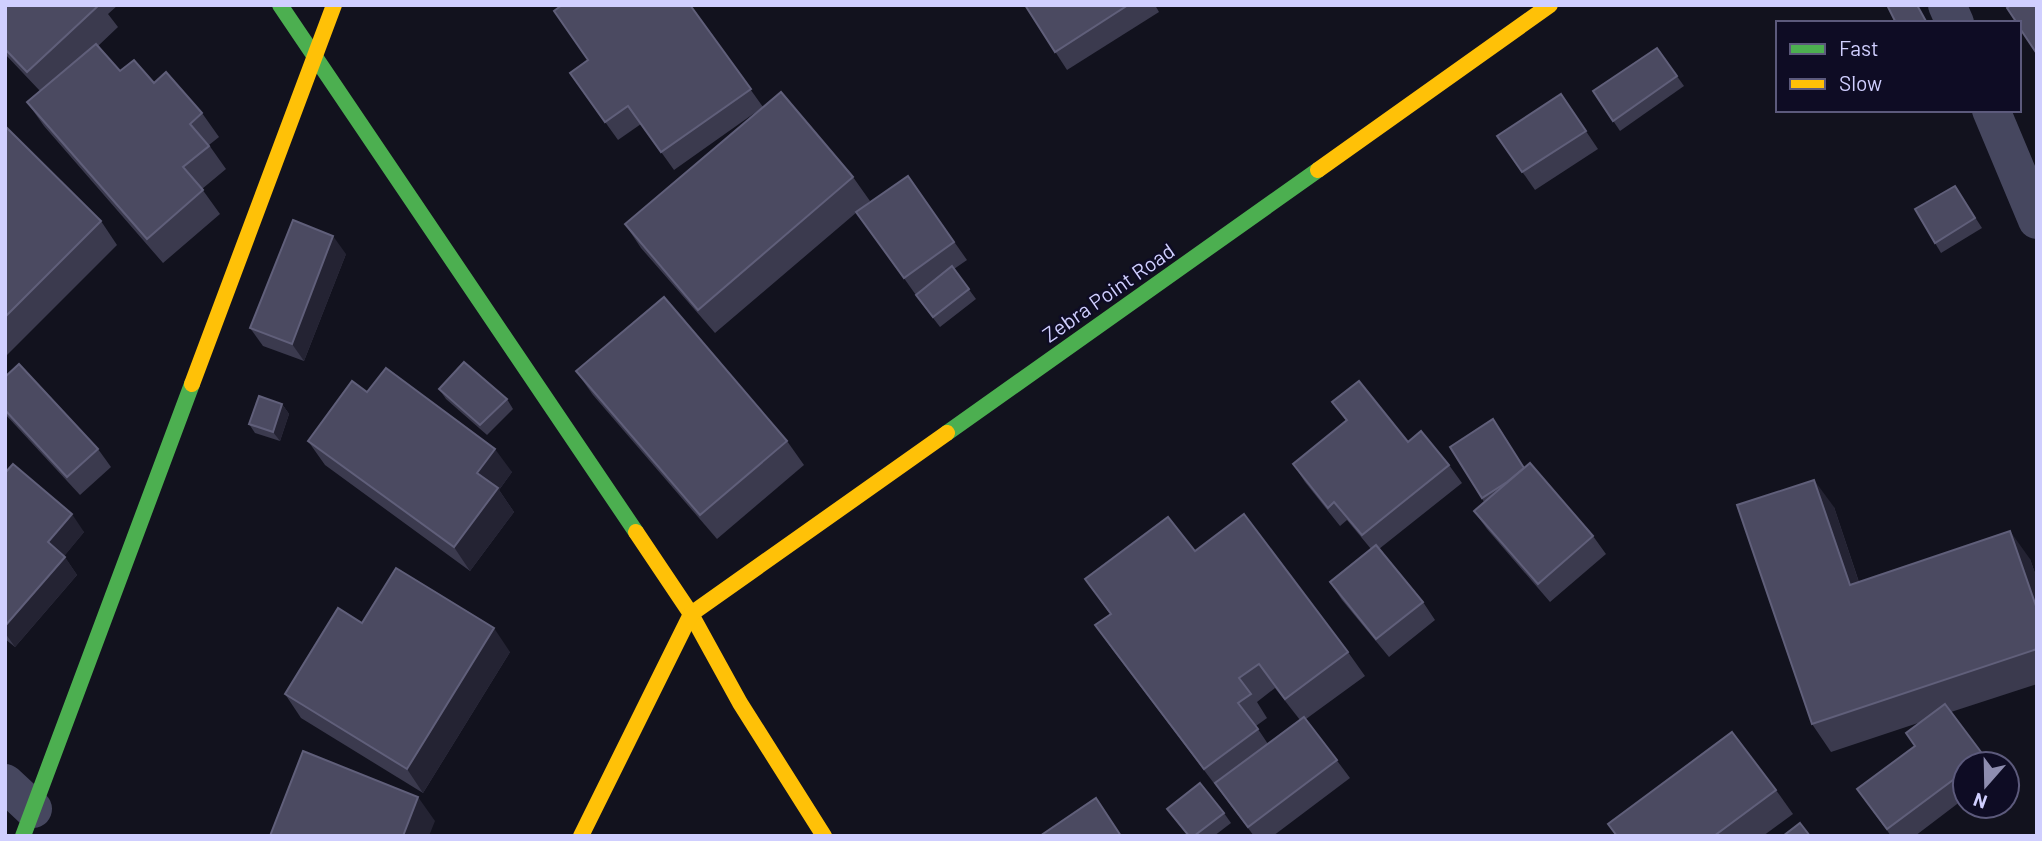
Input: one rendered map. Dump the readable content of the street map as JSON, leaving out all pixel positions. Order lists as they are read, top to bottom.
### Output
{
  "streets": {
    "street": ["Zebra Point Road"]
  },
  "legend": ["Fast", "Slow"],
  "north": "bottom"
}
